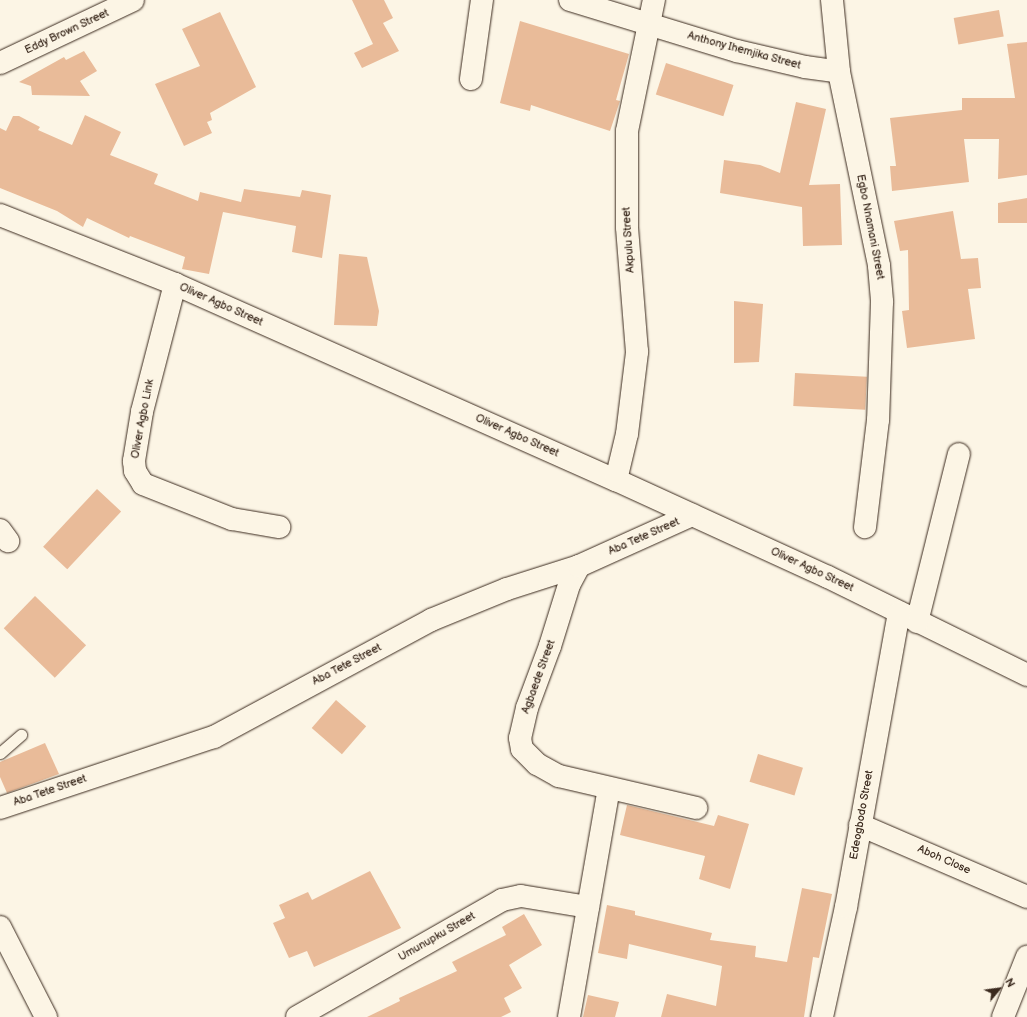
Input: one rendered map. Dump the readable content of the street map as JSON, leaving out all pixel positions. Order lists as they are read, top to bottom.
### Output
{
  "streets": {
    "street": [
      "Eddy Brown Street",
      "Anthony Ihemjika Street",
      "Egbo Nnamani Street",
      "Akpulu Street",
      "Oliver Agbo Street",
      "Oliver Agbo Link",
      "Aba Tete Street",
      "Agbaede Street",
      "Edeogbodo Street",
      "Aboh Close",
      "Umunupku Street"
    ]
  },
  "crossings": [
    ["Anthony Ihemjika Street", "Egbo Nnamani Street"],
    ["Anthony Ihemjika Street", "Akpulu Street"],
    ["Akpulu Street", "Oliver Agbo Street"],
    ["Oliver Agbo Street", "Oliver Agbo Link"],
    ["Oliver Agbo Street", "Aba Tete Street"],
    ["Oliver Agbo Street", "Edeogbodo Street"],
    ["Aba Tete Street", "Agbaede Street"],
    ["Edeogbodo Street", "Aboh Close"]
  ],
  "north": "top right"
}
